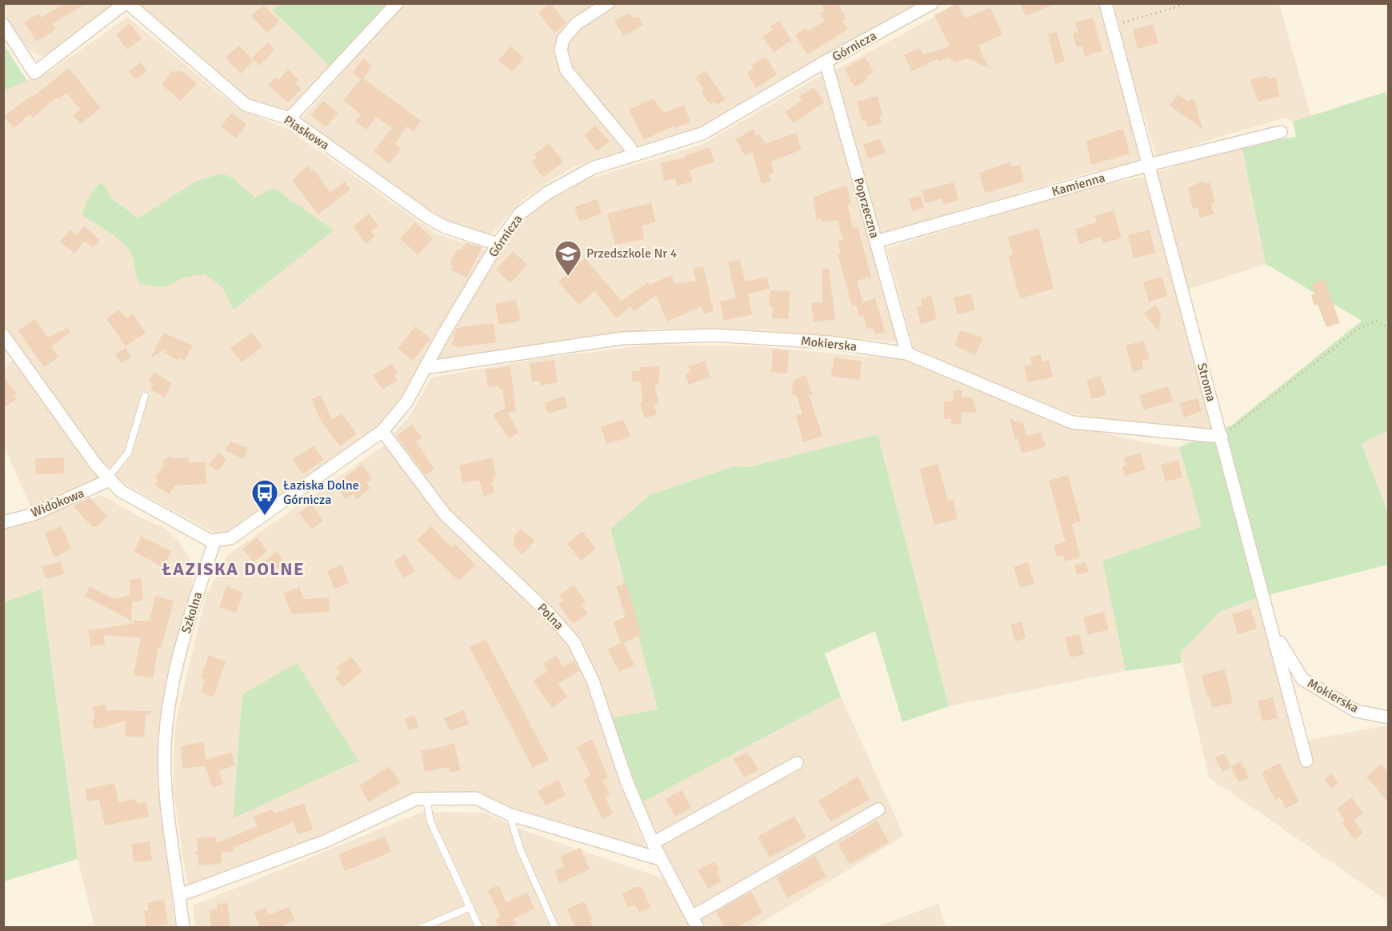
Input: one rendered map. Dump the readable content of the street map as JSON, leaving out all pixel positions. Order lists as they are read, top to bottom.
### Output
{
  "streets": {
    "street": [
      "Górnicza",
      "Piaskowa",
      "Kamienna",
      "Poprzeczna",
      "Mokierska",
      "Stroma",
      "Widokowa",
      "Szkolna",
      "Polna"
    ]
  },
  "crossings": [
    ["Górnicza", "Piaskowa"],
    ["Górnicza", "Poprzeczna"],
    ["Górnicza", "Mokierska"],
    ["Górnicza", "Szkolna"],
    ["Górnicza", "Polna"],
    ["Kamienna", "Poprzeczna"],
    ["Kamienna", "Stroma"],
    ["Poprzeczna", "Mokierska"],
    ["Mokierska", "Stroma"]
  ],
  "districts": ["ŁAZISKA DOLNE"],
  "places": {
    "school or university": ["Przedszkole Nr 4"],
    "bus stop": ["Łaziska Dolne Górnicza"]
  }
}
